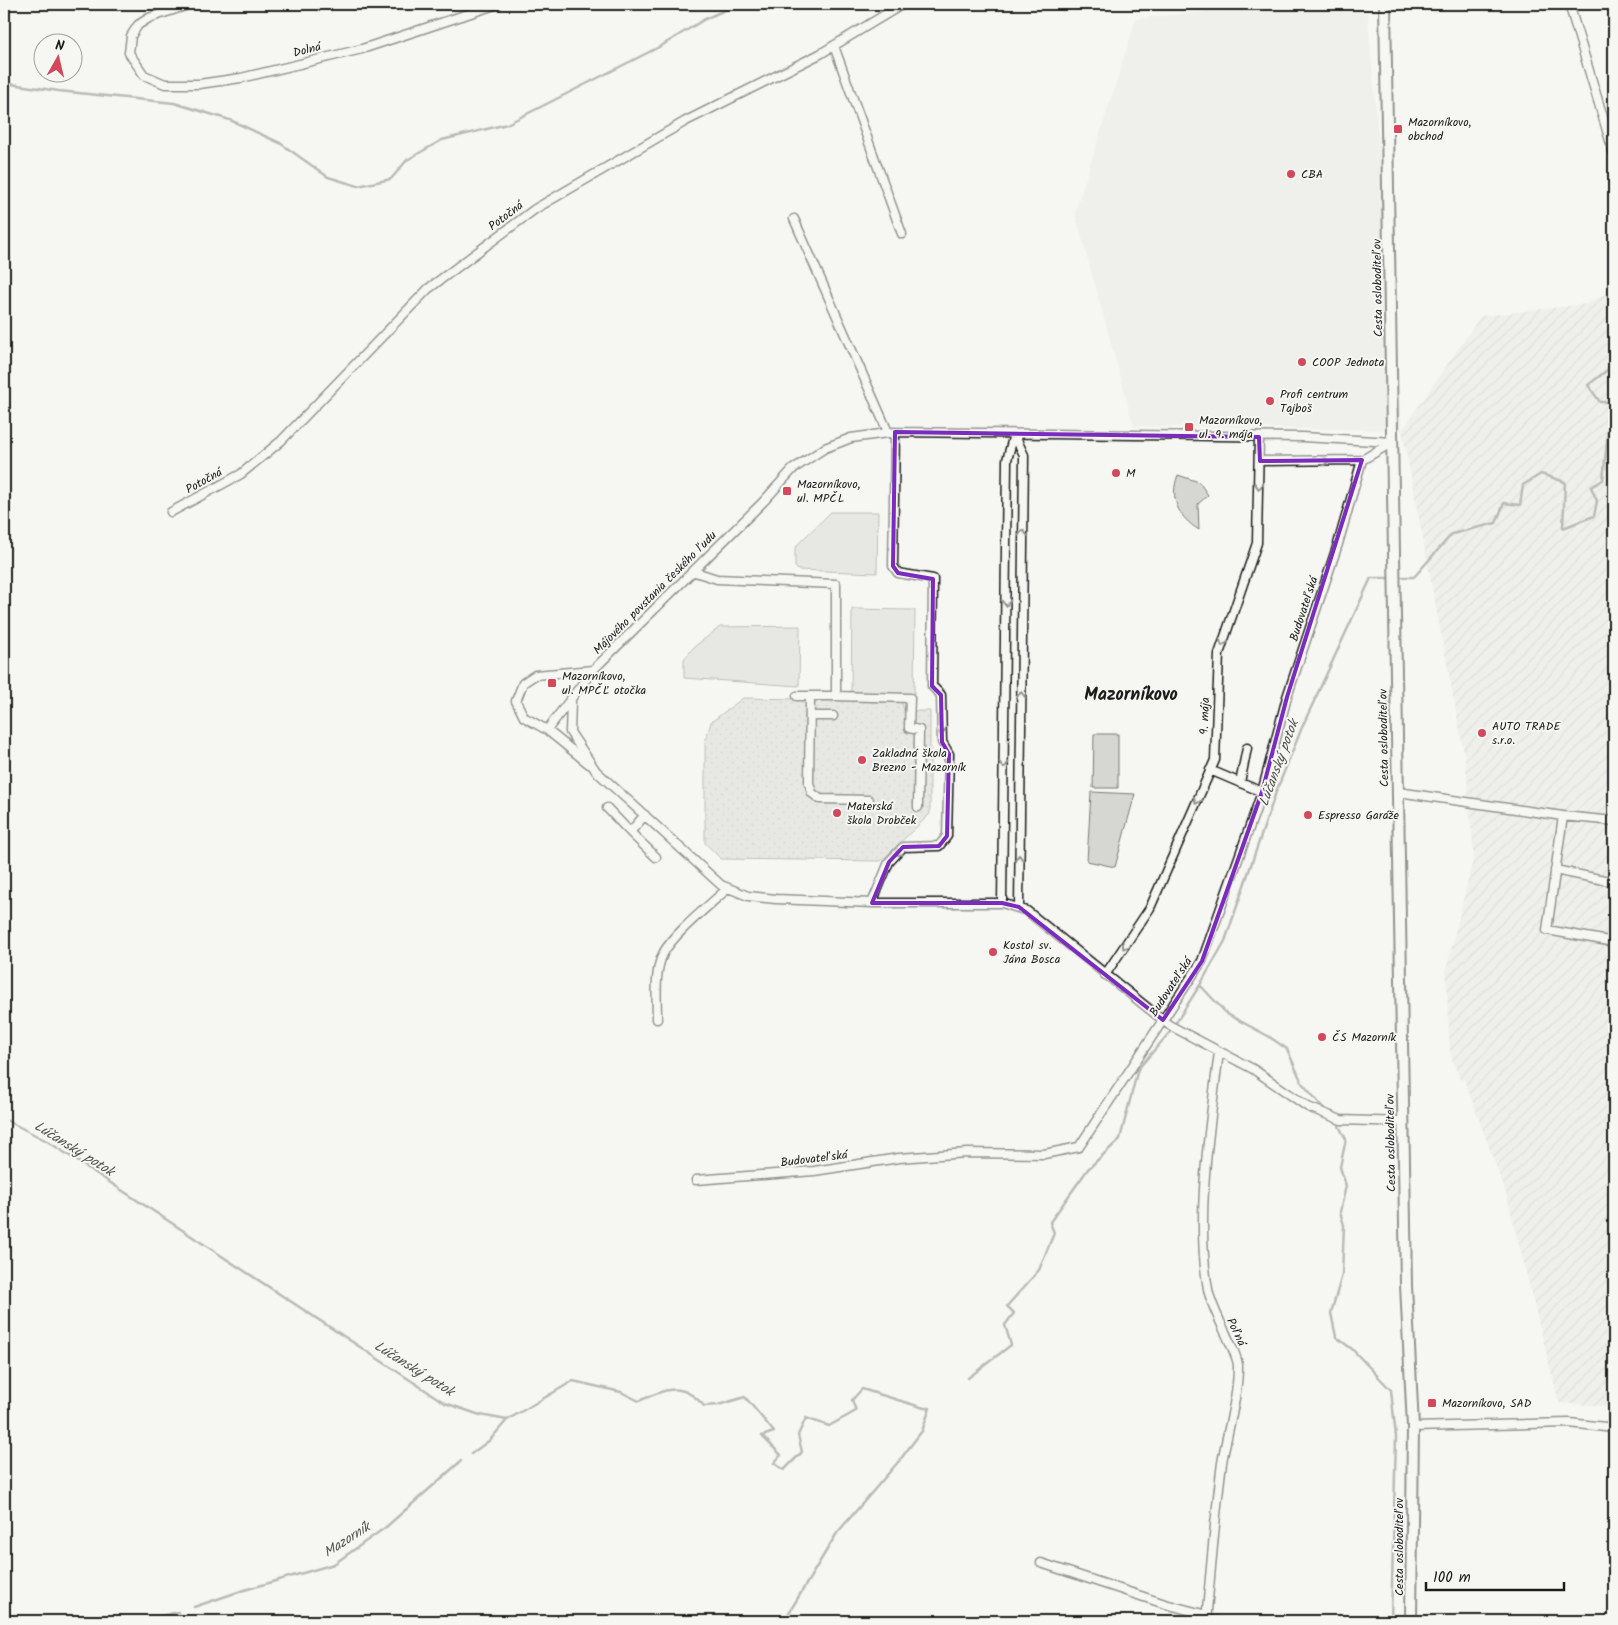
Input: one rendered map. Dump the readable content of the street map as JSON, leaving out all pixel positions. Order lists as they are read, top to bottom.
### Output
{
  "streets": {
    "main road": ["Cesta osloboditeľov"],
    "street": [
      "Dolná",
      "Potočná",
      "Májového povstania českého ľudu",
      "Budovateľská",
      "9. mája",
      "Poľná"
    ]
  },
  "crossings": [
    ["Cesta osloboditeľov", "Májového povstania českého ľudu"],
    ["Májového povstania českého ľudu", "9. mája"]
  ],
  "one_way": ["9. mája"],
  "districts": ["Mazorníkovo"],
  "water": ["Lúčanský potok", "Mazorník"],
  "places": {
    "transit": [
      "Mazorníkovo, obchod",
      "Mazorníkovo, ul. 9. mája",
      "Mazorníkovo, ul. MPČL",
      "Mazorníkovo, ul. MPČĽ otočka",
      "Mazorníkovo, SAD"
    ],
    "other": [
      "CBA",
      "COOP Jednota",
      "Profi centrum Tajboš",
      "M",
      "AUTO TRADE s.r.o.",
      "Zakladná škola Brezno - Mazorník",
      "Materská škola Drobček",
      "Espresso Garáže",
      "Kostol sv. Jána Bosca",
      "ČS Mazorník"
    ]
  },
  "scale_bar": "100 m",
  "north": "top"
}
